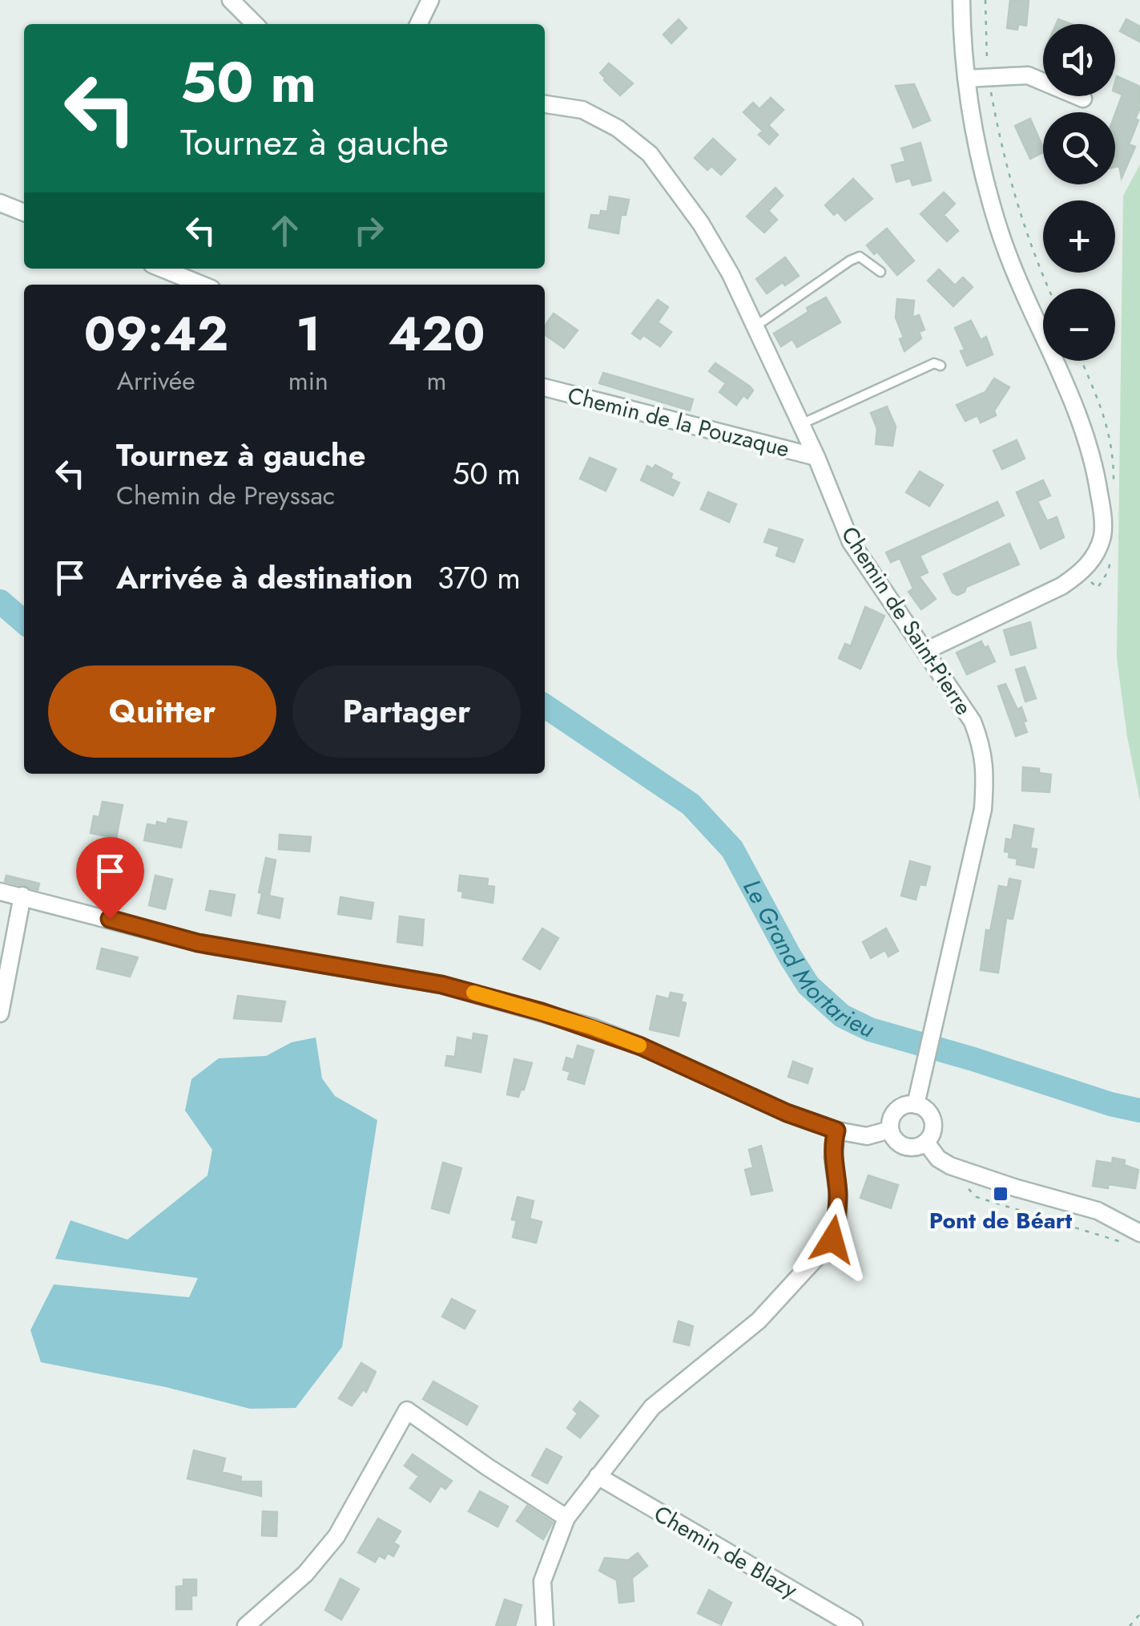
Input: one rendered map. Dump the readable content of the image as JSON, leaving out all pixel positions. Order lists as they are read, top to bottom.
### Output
{
  "streets": {
    "street": ["Chemin de la Pouzaque", "Chemin de Saint-Pierre", "Chemin de Blazy"]
  },
  "crossings": [
    ["Chemin de la Pouzaque", "Chemin de Saint-Pierre"]
  ],
  "water": ["Le Grand Mortarieu"],
  "places": {
    "transit": ["Pont de Béart"]
  },
  "page": {
    "map_buttons": ["+", "−"],
    "turn": ["50 m", "Tournez à gauche"],
    "eta": [
      "09:42",
      "Arrivée",
      "1",
      "min",
      "420",
      "m"
    ],
    "list": [
      {
        "name": "Tournez à gauche",
        "note": "Chemin de Preyssac",
        "value": "50 m"
      },
      {
        "name": "Arrivée à destination",
        "value": "370 m"
      }
    ],
    "buttons": ["Quitter", "Partager"]
  }
}
